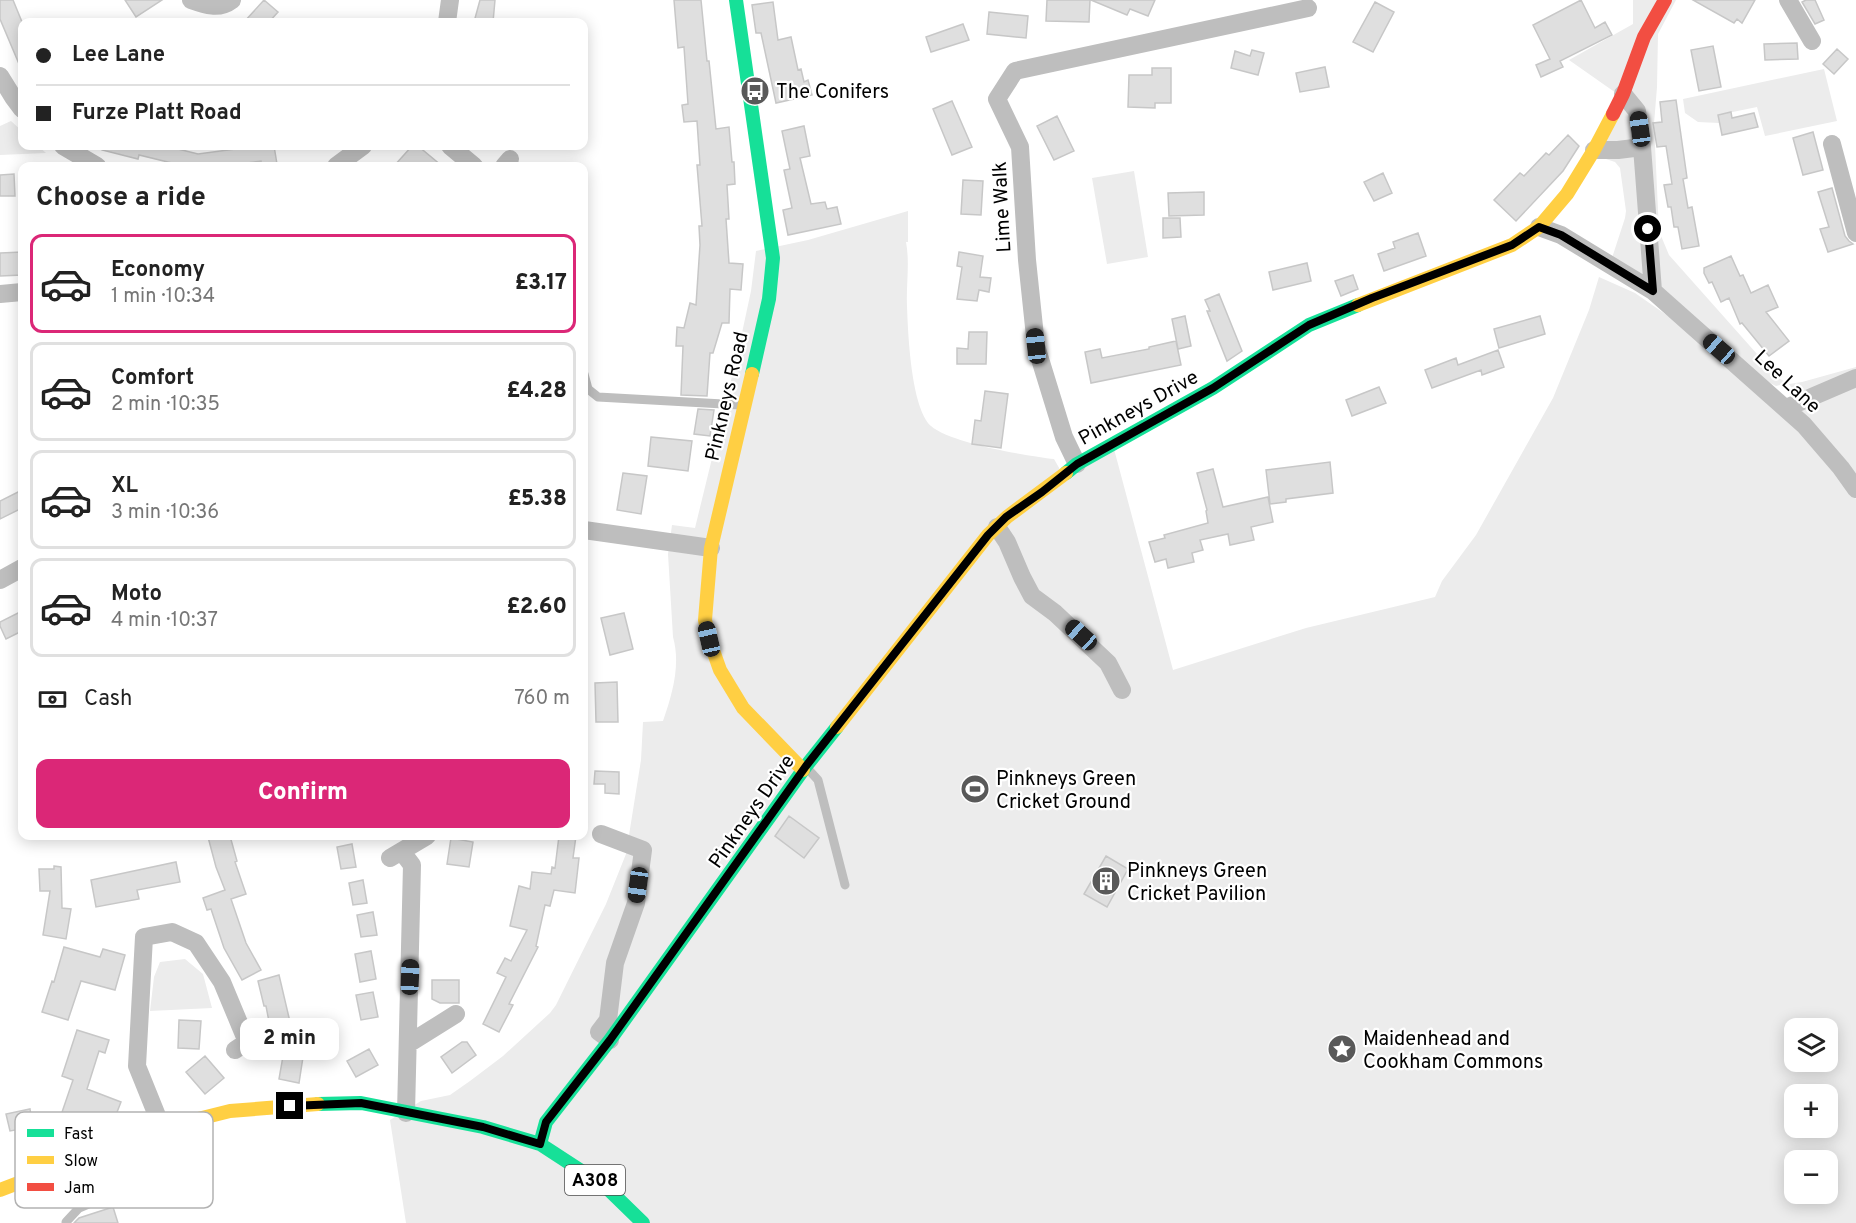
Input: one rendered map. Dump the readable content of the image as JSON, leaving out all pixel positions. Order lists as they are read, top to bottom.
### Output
{
  "streets": {
    "street": [
      "Lime Walk",
      "Lee Lane",
      "Pinkneys Road",
      "Pinkneys Drive",
      "A308"
    ]
  },
  "crossings": [
    ["Lime Walk", "Pinkneys Drive"],
    ["Lee Lane", "Pinkneys Drive"],
    ["Pinkneys Road", "Pinkneys Drive"],
    ["Pinkneys Drive", "A308"]
  ],
  "places": {
    "bus stop": ["The Conifers"],
    "sports": ["Pinkneys Green Cricket Ground"],
    "building": ["Pinkneys Green Cricket Pavilion"],
    "place": ["Maidenhead and Cookham Commons"]
  },
  "legend": ["Fast", "Slow", "Jam"],
  "page": {
    "banner": ["Lee Lane", "Furze Platt Road"],
    "heading": "Choose a ride",
    "list": [
      {
        "name": "Economy",
        "note": "1 min · 10:34",
        "value": "£3.17"
      },
      {
        "name": "Comfort",
        "note": "2 min · 10:35",
        "value": "£4.28"
      },
      {
        "name": "XL",
        "note": "3 min · 10:36",
        "value": "£5.38"
      },
      {
        "name": "Moto",
        "note": "4 min · 10:37",
        "value": "£2.60"
      }
    ],
    "pay": ["Cash", "760 m"],
    "buttons": "Confirm",
    "map_buttons": ["+", "−"],
    "bubble": "2 min"
  }
}
